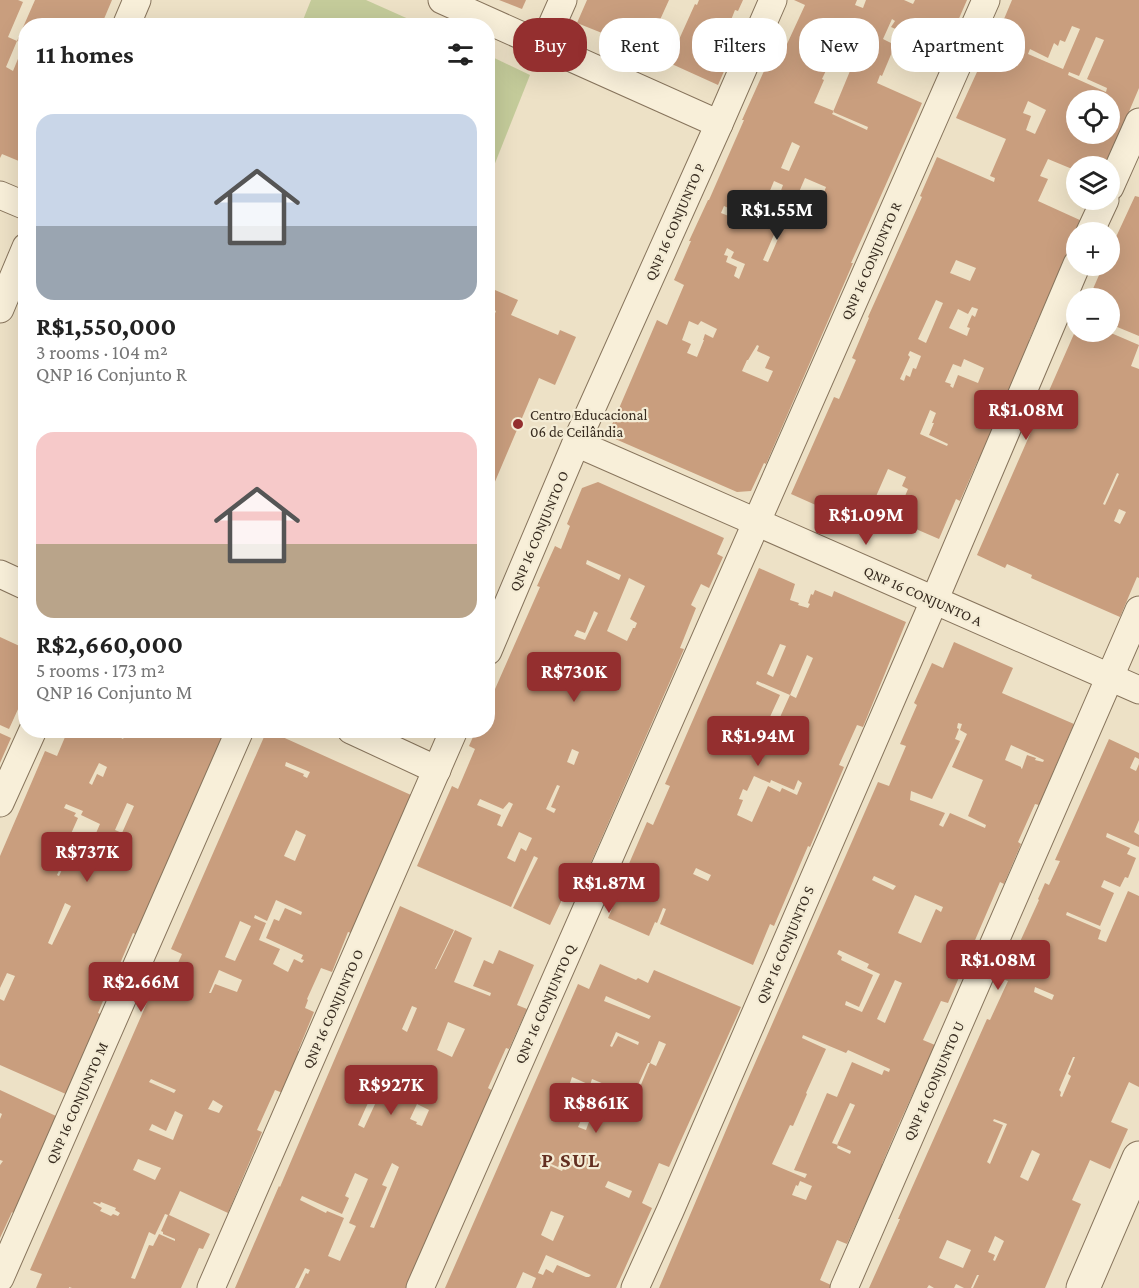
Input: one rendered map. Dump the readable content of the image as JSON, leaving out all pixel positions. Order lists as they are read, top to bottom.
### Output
{
  "streets": {
    "street": [
      "QNP 16 CONJUNTO P",
      "QNP 16 CONJUNTO R",
      "QNP 16 CONJUNTO O",
      "QNP 16 CONJUNTO A",
      "QNP 16 CONJUNTO S",
      "QNP 16 CONJUNTO Q",
      "QNP 16 CONJUNTO U",
      "QNP 16 CONJUNTO M"
    ]
  },
  "crossings": [
    ["QNP 16 CONJUNTO P", "QNP 16 CONJUNTO O"],
    ["QNP 16 CONJUNTO P", "QNP 16 CONJUNTO A"],
    ["QNP 16 CONJUNTO R", "QNP 16 CONJUNTO A"],
    ["QNP 16 CONJUNTO R", "QNP 16 CONJUNTO Q"],
    ["QNP 16 CONJUNTO O", "QNP 16 CONJUNTO A"],
    ["QNP 16 CONJUNTO A", "QNP 16 CONJUNTO S"],
    ["QNP 16 CONJUNTO A", "QNP 16 CONJUNTO Q"],
    ["QNP 16 CONJUNTO A", "QNP 16 CONJUNTO U"]
  ],
  "districts": ["P SUL"],
  "places": ["Centro Educacional 06 de Ceilândia"],
  "page": {
    "chip": [
      "Buy",
      "Rent",
      "Filters",
      "New",
      "Apartment"
    ],
    "heading": "11 homes",
    "map_buttons": ["+", "−"],
    "list": [
      {
        "name": "R$1,550,000",
        "note": "3 rooms · 104 m² · QNP 16 Conjunto R"
      },
      {
        "name": "R$2,660,000",
        "note": "5 rooms · 173 m² · QNP 16 Conjunto M"
      }
    ],
    "price": [
      "R$1.55M",
      "R$1.08M",
      "R$1.09M",
      "R$730K",
      "R$1.94M",
      "R$737K",
      "R$1.87M",
      "R$1.08M",
      "R$2.66M",
      "R$927K",
      "R$861K"
    ]
  }
}
